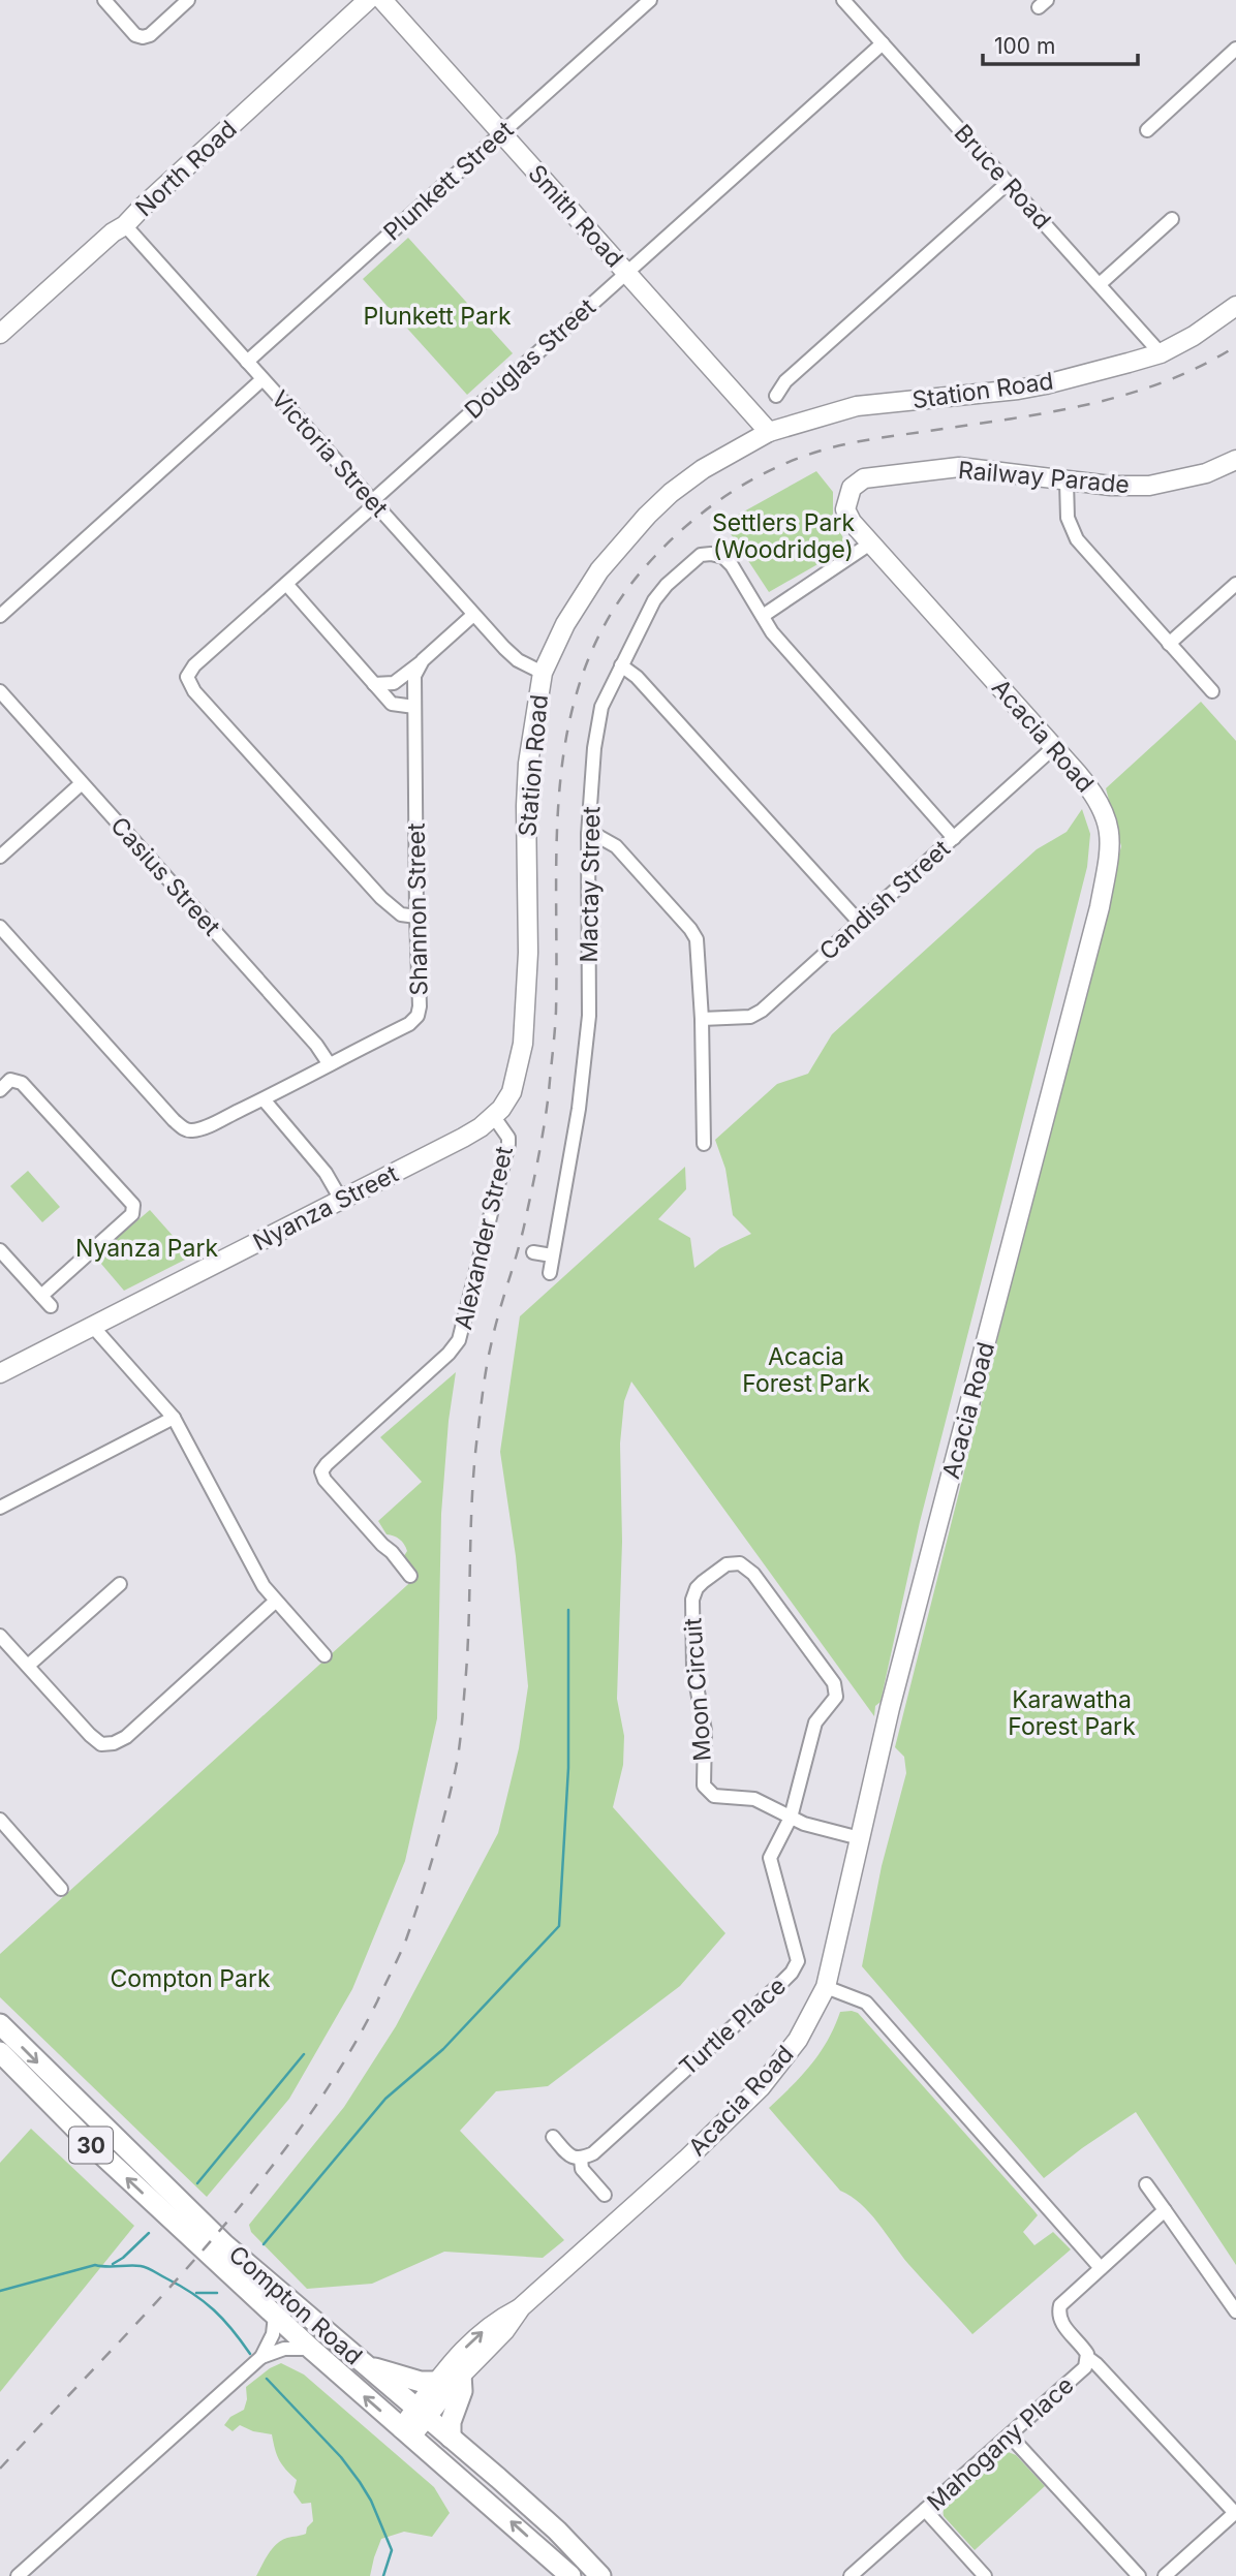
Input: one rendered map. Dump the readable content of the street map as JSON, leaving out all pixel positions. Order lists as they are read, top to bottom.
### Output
{
  "streets": {
    "main road": ["30", "Compton Road"],
    "street": [
      "North Road",
      "Bruce Road",
      "Plunkett Street",
      "Smith Road",
      "Douglas Street",
      "Station Road",
      "Victoria Street",
      "Railway Parade",
      "Acacia Road",
      "Casius Street",
      "Mactay Street",
      "Candish Street",
      "Shannon Street",
      "Nyanza Street",
      "Alexander Street",
      "Moon Circuit",
      "Turtle Place",
      "Mahogany Place"
    ]
  },
  "crossings": [
    ["North Road", "Victoria Street"],
    ["Bruce Road", "Douglas Street"],
    ["Bruce Road", "Station Road"],
    ["Plunkett Street", "Smith Road"],
    ["Plunkett Street", "Victoria Street"],
    ["Smith Road", "Douglas Street"],
    ["Smith Road", "Station Road"],
    ["Douglas Street", "Victoria Street"],
    ["Douglas Street", "Shannon Street"],
    ["Station Road", "Victoria Street"],
    ["Station Road", "Nyanza Street"],
    ["Station Road", "Alexander Street"],
    ["Railway Parade", "Acacia Road"],
    ["Acacia Road", "Candish Street"],
    ["Acacia Road", "Moon Circuit"],
    ["Acacia Road", "Compton Road"],
    ["Casius Street", "Shannon Street"],
    ["Nyanza Street", "Alexander Street"],
    ["Moon Circuit", "Turtle Place"]
  ],
  "parks": [
    "Plunkett Park",
    "Settlers Park (Woodridge)",
    "Nyanza Park",
    "Acacia Forest Park",
    "Karawatha Forest Park",
    "Compton Park"
  ],
  "scale_bar": "100 m"
}
